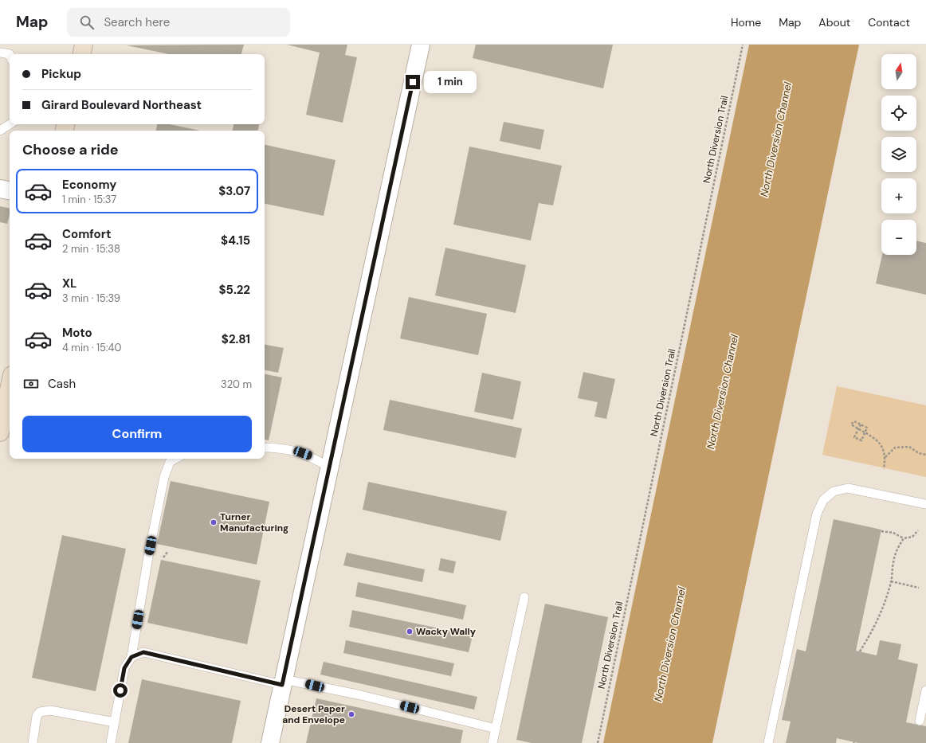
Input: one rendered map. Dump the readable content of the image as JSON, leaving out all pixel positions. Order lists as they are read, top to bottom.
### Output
{
  "streets": {
    "path": ["North Diversion Trail"]
  },
  "water": ["North Diversion Channel"],
  "places": ["Turner Manufacturing", "Wacky Wally", "Desert Paper and Envelope"],
  "north": "top",
  "page": {
    "header": "Map",
    "search": "Search here",
    "nav": [
      "Home",
      "Map",
      "About",
      "Contact"
    ],
    "map_buttons": ["+", "−"],
    "banner": ["Pickup", "Girard Boulevard Northeast"],
    "bubble": "1 min",
    "heading": "Choose a ride",
    "list": [
      {
        "name": "Economy",
        "note": "1 min · 15:37",
        "value": "$3.07"
      },
      {
        "name": "Comfort",
        "note": "2 min · 15:38",
        "value": "$4.15"
      },
      {
        "name": "XL",
        "note": "3 min · 15:39",
        "value": "$5.22"
      },
      {
        "name": "Moto",
        "note": "4 min · 15:40",
        "value": "$2.81"
      }
    ],
    "pay": ["Cash", "320 m"],
    "buttons": "Confirm"
  }
}
